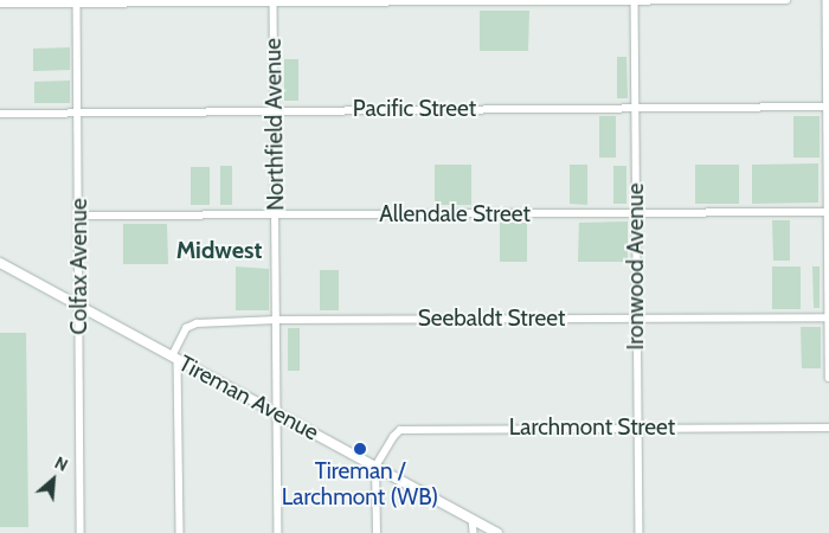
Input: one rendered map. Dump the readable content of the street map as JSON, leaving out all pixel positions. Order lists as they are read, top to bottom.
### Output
{
  "streets": {
    "street": [
      "Pacific Street",
      "Northfield Avenue",
      "Allendale Street",
      "Colfax Avenue",
      "Ironwood Avenue",
      "Seebaldt Street",
      "Tireman Avenue",
      "Larchmont Street"
    ]
  },
  "crossings": [
    ["Pacific Street", "Northfield Avenue"],
    ["Pacific Street", "Colfax Avenue"],
    ["Pacific Street", "Ironwood Avenue"],
    ["Northfield Avenue", "Allendale Street"],
    ["Northfield Avenue", "Seebaldt Street"],
    ["Northfield Avenue", "Tireman Avenue"],
    ["Allendale Street", "Colfax Avenue"],
    ["Allendale Street", "Ironwood Avenue"],
    ["Colfax Avenue", "Tireman Avenue"],
    ["Ironwood Avenue", "Seebaldt Street"],
    ["Ironwood Avenue", "Larchmont Street"],
    ["Seebaldt Street", "Tireman Avenue"],
    ["Tireman Avenue", "Larchmont Street"]
  ],
  "districts": ["Midwest"],
  "places": ["Tireman / Larchmont (WB)"],
  "north": "top right"
}
